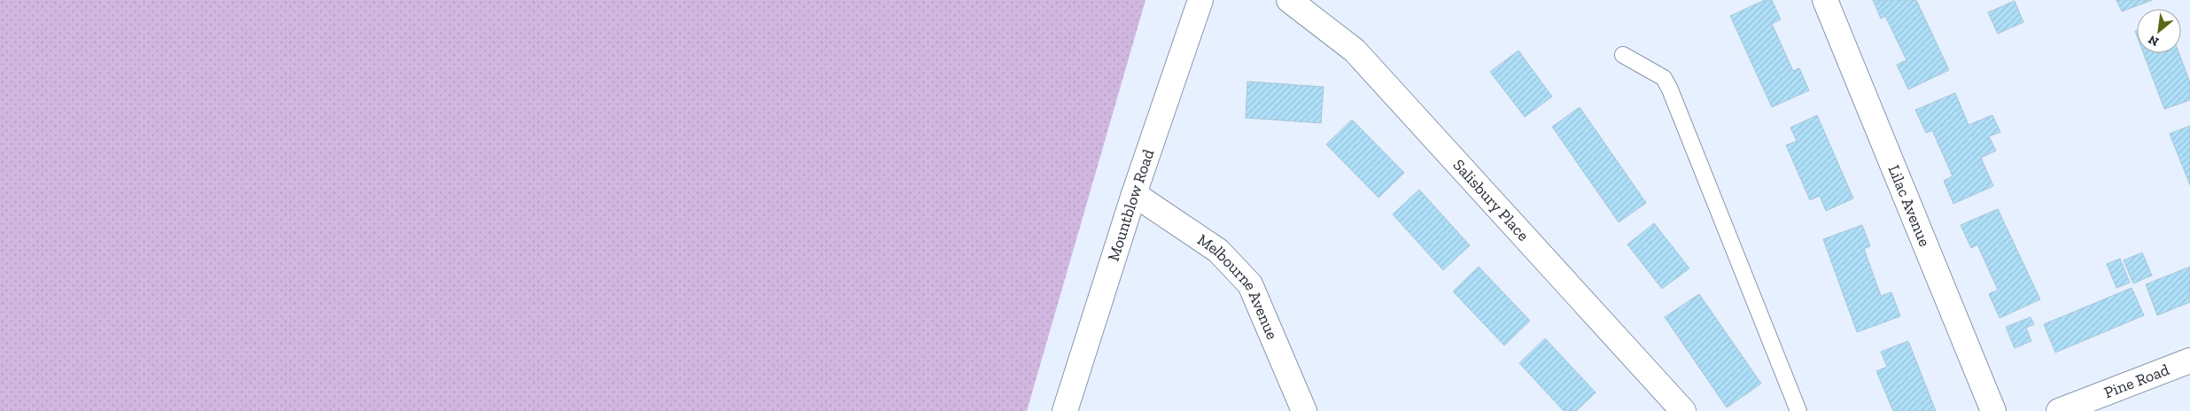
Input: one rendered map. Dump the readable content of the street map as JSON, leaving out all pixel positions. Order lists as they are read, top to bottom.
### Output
{
  "streets": {
    "street": [
      "Salisbury Place",
      "Mountblow Road",
      "Lilac Avenue",
      "Melbourne Avenue",
      "Pine Road"
    ]
  },
  "crossings": [
    ["Mountblow Road", "Melbourne Avenue"]
  ],
  "north": "bottom left"
}
